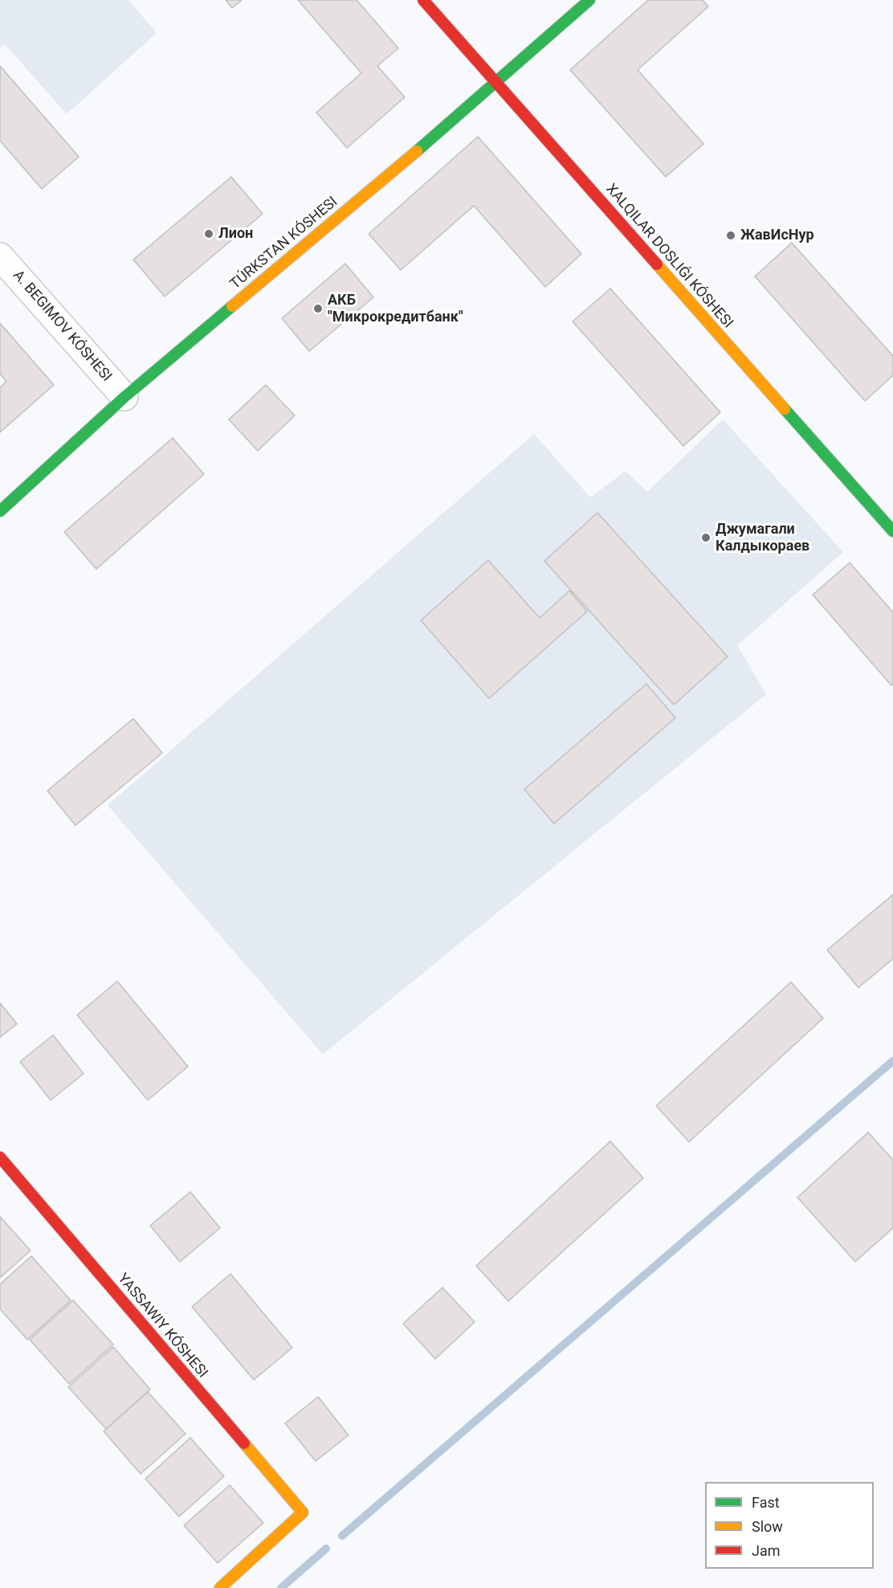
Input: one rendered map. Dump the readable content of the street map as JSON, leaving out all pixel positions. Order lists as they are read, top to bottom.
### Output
{
  "streets": {
    "street": ["TÚRKSTAN KÓSHESI", "A. BEGIMOV KÓSHESI", "YASSAWIY KÓSHESI"]
  },
  "crossings": [
    ["TÚRKSTAN KÓSHESI", "A. BEGIMOV KÓSHESI"]
  ],
  "places": [
    "Лион",
    "ЖавИсНур",
    "АКБ \"Микрокредитбанк\"",
    "Джумагали Калдыкораев"
  ],
  "legend": ["Fast", "Slow", "Jam"]
}
